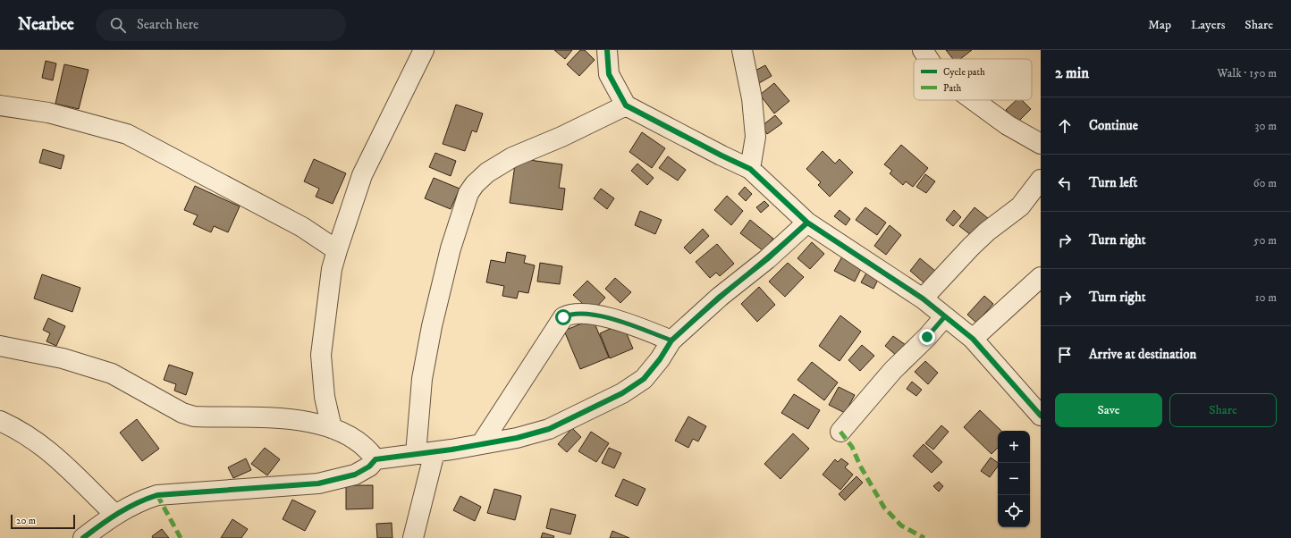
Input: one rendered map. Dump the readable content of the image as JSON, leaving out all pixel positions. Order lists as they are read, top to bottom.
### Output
{
  "legend": ["Cycle path", "Path"],
  "scale_bar": "20 m",
  "page": {
    "header": "Nearbee",
    "search": "Search here",
    "nav": ["Map", "Layers", "Share"],
    "heading": ["2 min", "Walk · 150 m"],
    "list": [
      ["Continue", "30 m"],
      ["Turn left", "60 m"],
      ["Turn right", "50 m"],
      ["Turn right", "10 m"],
      "Arrive at destination"
    ],
    "buttons": ["Save", "Share"],
    "map_buttons": ["+", "−"],
    "scale": "20 m"
  }
}
